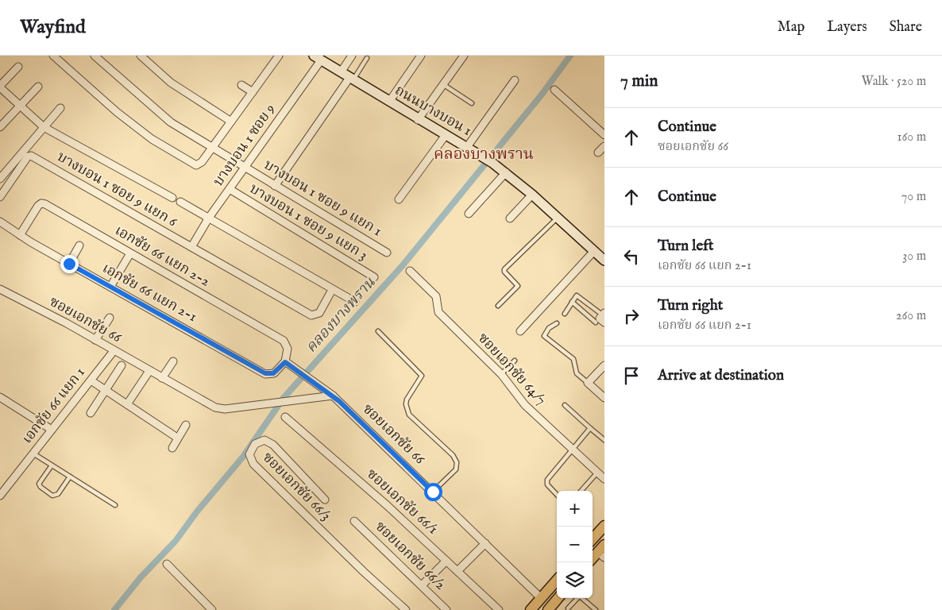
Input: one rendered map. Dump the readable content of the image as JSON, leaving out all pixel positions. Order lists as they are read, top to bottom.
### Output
{
  "streets": {
    "main road": ["ถนนบางบอน 1"],
    "street": [
      "บางบอน 1 ซอย 9",
      "บางบอน 1 ซอย 9 แยก 6",
      "บางบอน 1 ซอย 9 แยก 1",
      "บางบอน 1 ซอย 9 แยก 3",
      "เอกชัย 66 แยก 2-2",
      "เอกชัย 66 แยก 2-1",
      "ซอยเอกชัย 66",
      "ซอยเอกชัย 64/7",
      "เอกชัย 66 แยก 1",
      "ซอยเอกชัย 66/3",
      "ซอยเอกชัย 66/1",
      "ซอยเอกชัย 66/2"
    ]
  },
  "crossings": [
    ["ถนนบางบอน 1", "บางบอน 1 ซอย 9"],
    ["บางบอน 1 ซอย 9", "บางบอน 1 ซอย 9 แยก 6"],
    ["บางบอน 1 ซอย 9", "บางบอน 1 ซอย 9 แยก 1"],
    ["บางบอน 1 ซอย 9", "บางบอน 1 ซอย 9 แยก 3"],
    ["เอกชัย 66 แยก 2-2", "เอกชัย 66 แยก 2-1"],
    ["ซอยเอกชัย 66", "เอกชัย 66 แยก 1"]
  ],
  "districts": ["คลองบางพราน"],
  "water": ["คลองบางพราน"],
  "page": {
    "header": "Wayfind",
    "nav": ["Map", "Layers", "Share"],
    "heading": ["7 min", "Walk · 520 m"],
    "list": [
      ["Continue", "ซอยเอกชัย 66", "160 m"],
      ["Continue", "70 m"],
      ["Turn left", "เอกชัย 66 แยก 2-1", "30 m"],
      ["Turn right", "เอกชัย 66 แยก 2-1", "260 m"],
      "Arrive at destination"
    ],
    "map_buttons": ["+", "−"]
  }
}
